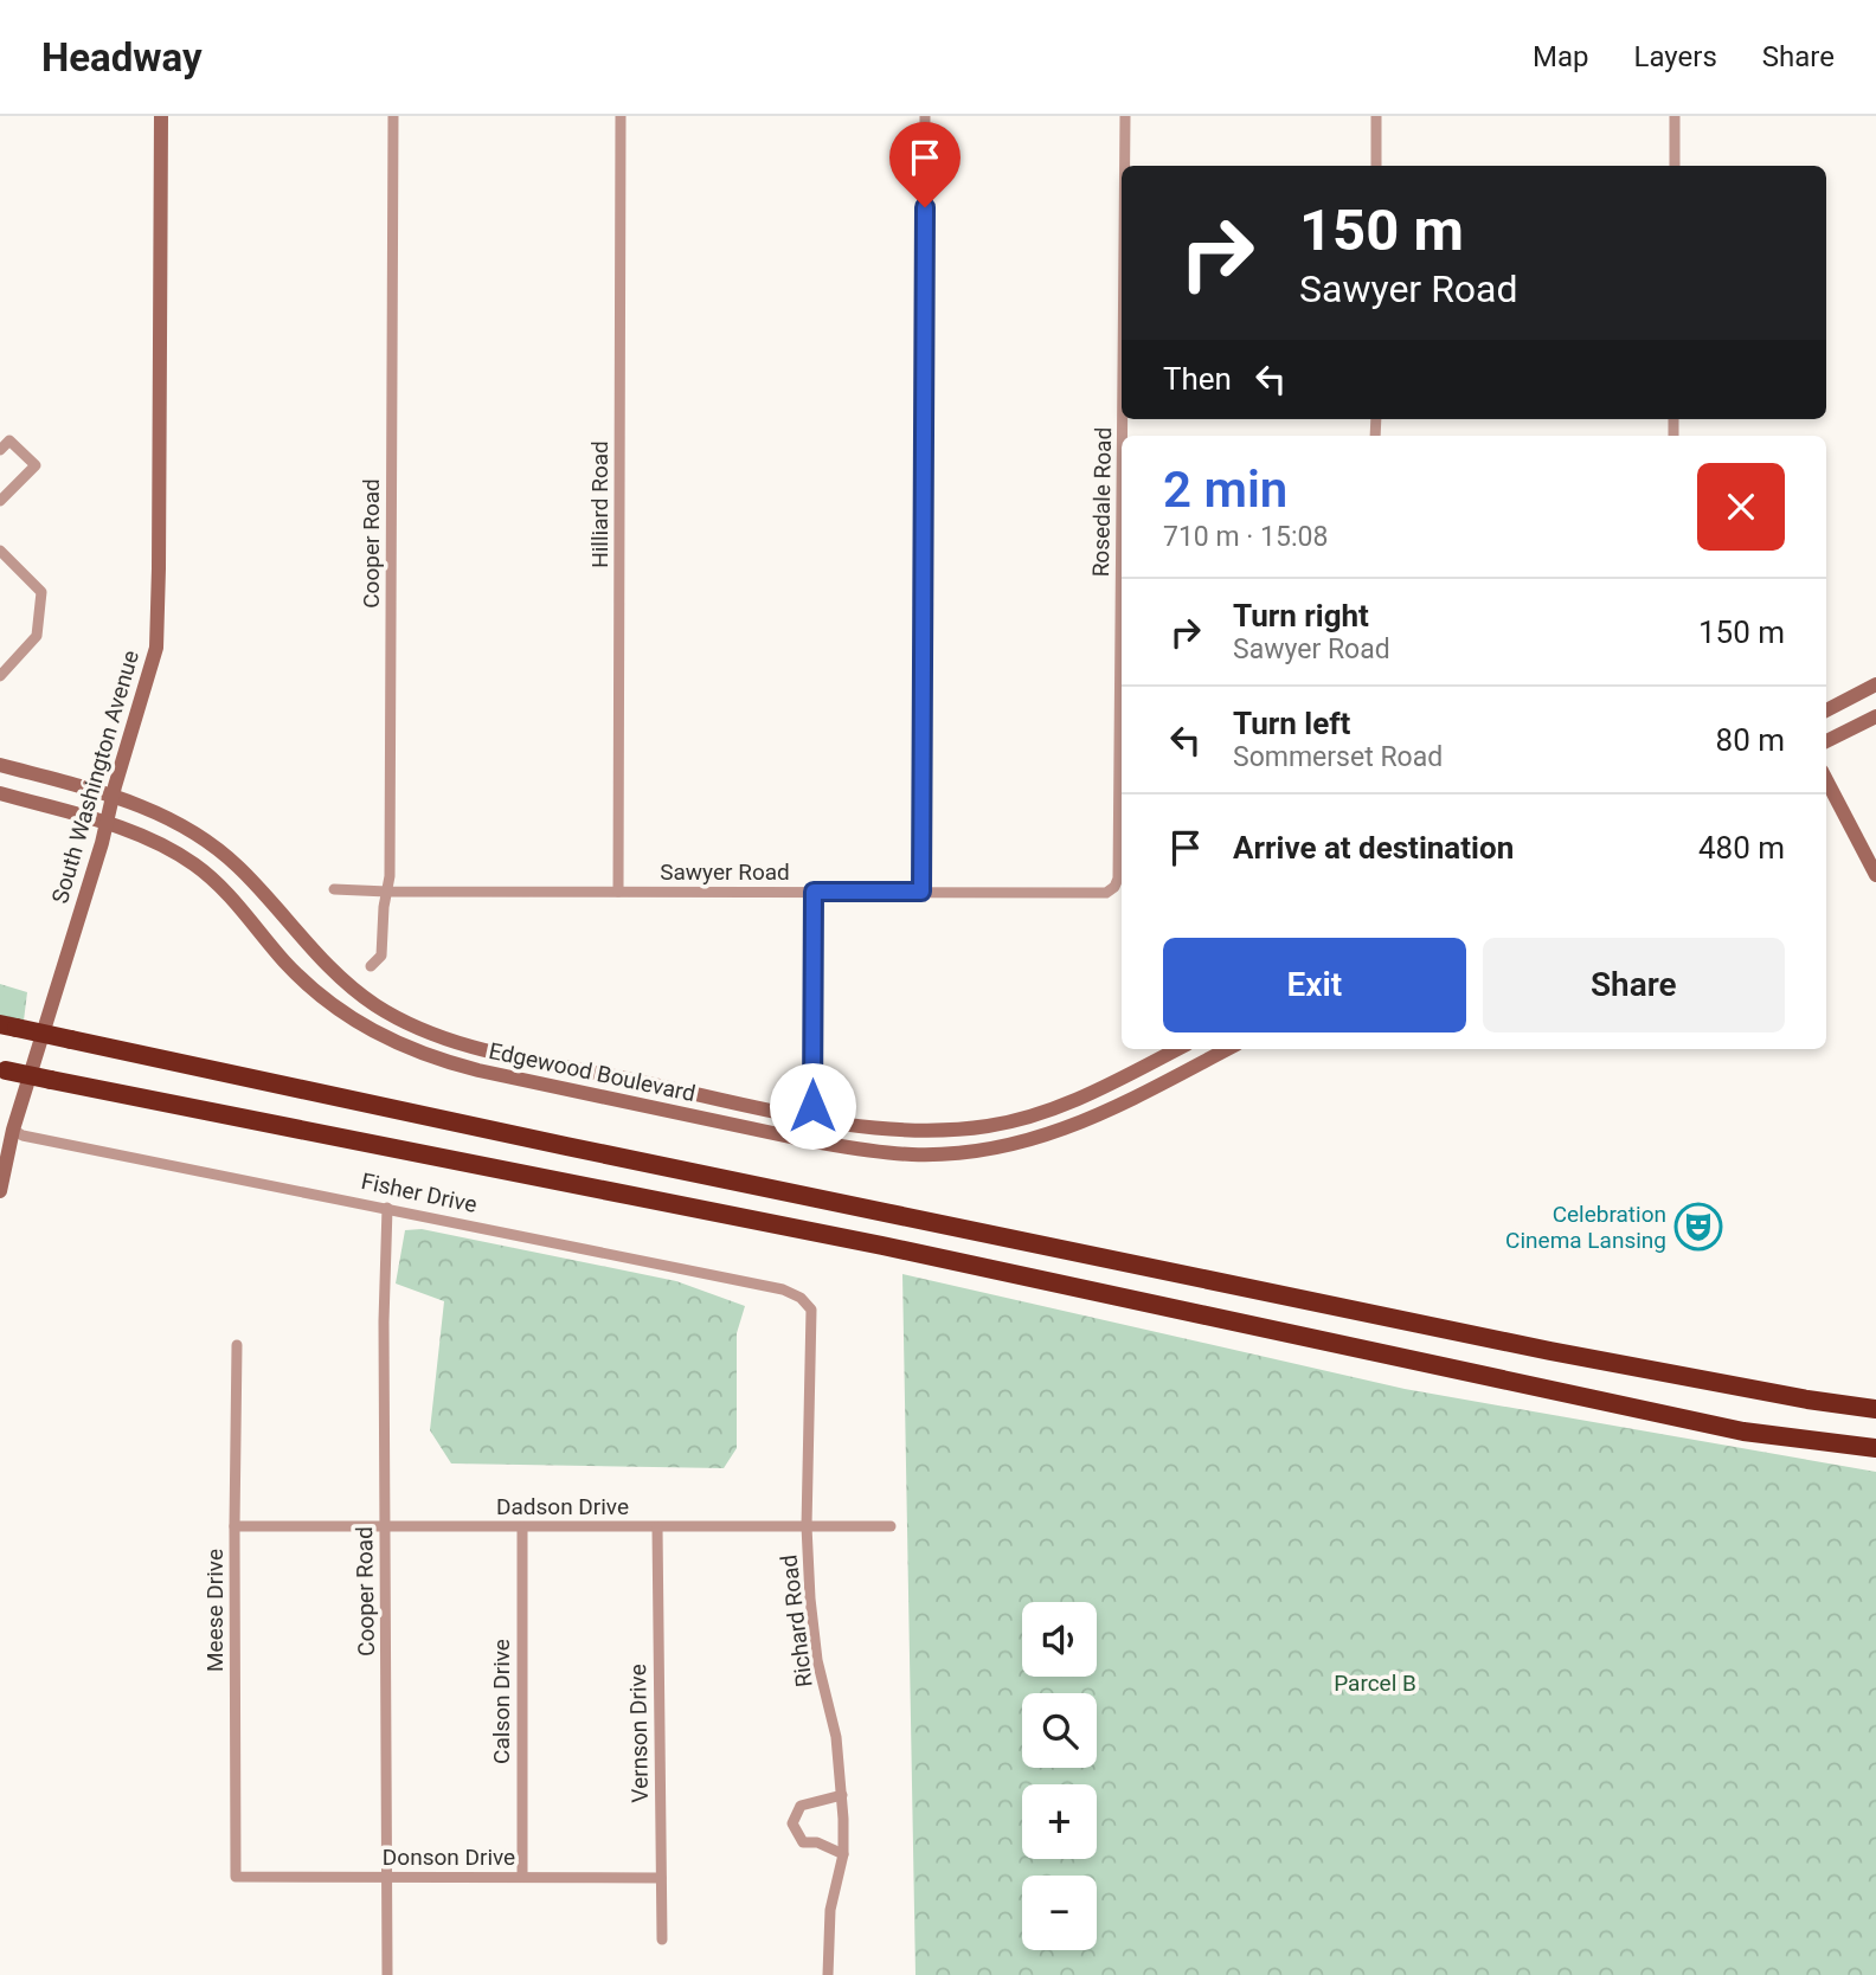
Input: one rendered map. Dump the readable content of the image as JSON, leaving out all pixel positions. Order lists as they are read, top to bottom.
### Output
{
  "streets": {
    "street": [
      "Rosedale Road",
      "Hilliard Road",
      "Cooper Road",
      "South Washington Avenue",
      "Sawyer Road",
      "Edgewood Boulevard",
      "Fisher Drive",
      "Dadson Drive",
      "Meese Drive",
      "Richard Road",
      "Calson Drive",
      "Vernson Drive",
      "Donson Drive"
    ]
  },
  "crossings": [
    ["Rosedale Road", "Sawyer Road"],
    ["Hilliard Road", "Sawyer Road"],
    ["Cooper Road", "Sawyer Road"],
    ["Cooper Road", "Fisher Drive"],
    ["Cooper Road", "Dadson Drive"],
    ["Cooper Road", "Donson Drive"],
    ["South Washington Avenue", "Edgewood Boulevard"],
    ["South Washington Avenue", "Fisher Drive"],
    ["Fisher Drive", "Richard Road"],
    ["Dadson Drive", "Meese Drive"],
    ["Dadson Drive", "Richard Road"],
    ["Dadson Drive", "Calson Drive"],
    ["Dadson Drive", "Vernson Drive"],
    ["Meese Drive", "Donson Drive"],
    ["Calson Drive", "Donson Drive"],
    ["Vernson Drive", "Donson Drive"]
  ],
  "parks": ["Parcel B"],
  "places": {
    "theatre": ["Celebration Cinema Lansing"]
  },
  "page": {
    "header": "Headway",
    "nav": ["Map", "Layers", "Share"],
    "turn": ["150 m", "Sawyer Road"],
    "then": "Then",
    "heading": ["2 min", "710 m · 15:08"],
    "list": [
      {
        "name": "Turn right",
        "note": "Sawyer Road",
        "value": "150 m"
      },
      {
        "name": "Turn left",
        "note": "Sommerset Road",
        "value": "80 m"
      },
      {
        "name": "Arrive at destination",
        "value": "480 m"
      }
    ],
    "buttons": ["Exit", "Share"],
    "map_buttons": ["+", "−"]
  }
}
